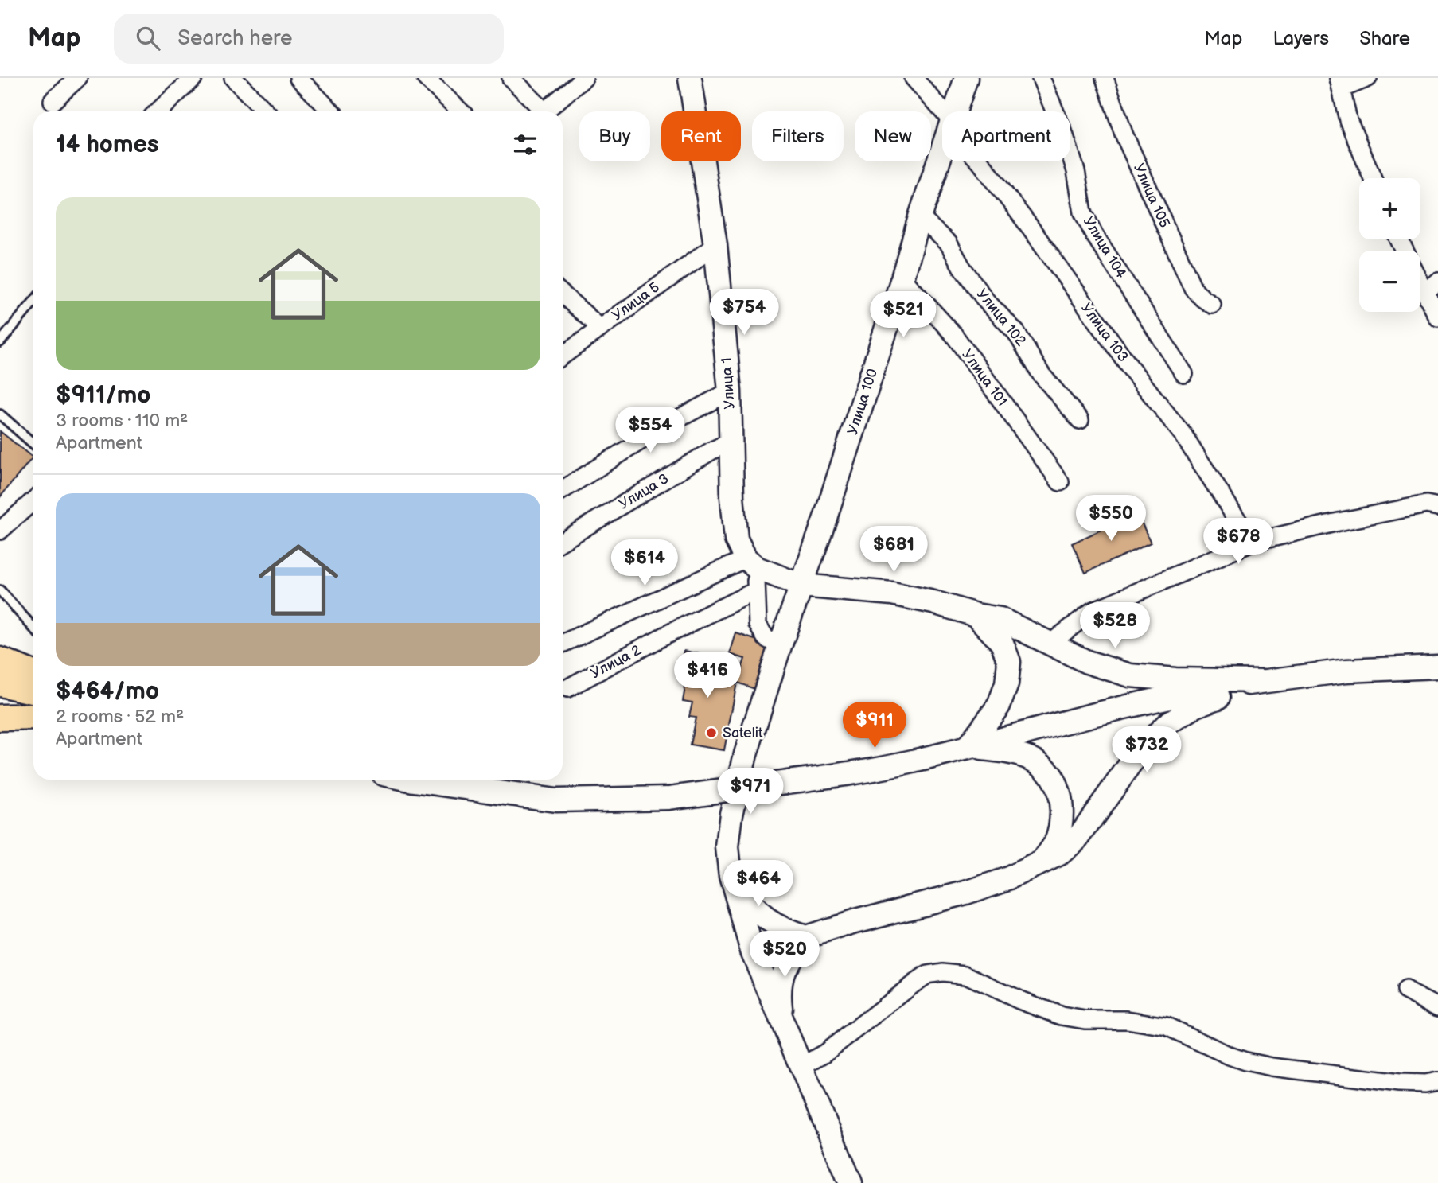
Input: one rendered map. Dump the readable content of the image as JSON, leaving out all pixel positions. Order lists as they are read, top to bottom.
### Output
{
  "streets": {
    "main road": ["Улица 1", "Улица 100"],
    "street": [
      "Улица 105",
      "Улица 104",
      "Улица 5",
      "Улица 102",
      "Улица 103",
      "Улица 101",
      "Улица 3",
      "Улица 2"
    ]
  },
  "crossings": [
    ["Улица 5", "Улица 1"],
    ["Улица 102", "Улица 100"],
    ["Улица 101", "Улица 100"],
    ["Улица 1", "Улица 3"]
  ],
  "places": ["Satelit"],
  "page": {
    "header": "Map",
    "search": "Search here",
    "nav": ["Map", "Layers", "Share"],
    "chip": [
      "Buy",
      "Rent",
      "Filters",
      "New",
      "Apartment"
    ],
    "heading": "14 homes",
    "map_buttons": ["+", "−"],
    "list": [
      {
        "name": "$911/mo",
        "note": "3 rooms · 110 m² · Apartment"
      },
      {
        "name": "$464/mo",
        "note": "2 rooms · 52 m² · Apartment"
      }
    ],
    "price": [
      "$754",
      "$521",
      "$554",
      "$550",
      "$678",
      "$681",
      "$614",
      "$528",
      "$416",
      "$911",
      "$732",
      "$971",
      "$464",
      "$520"
    ]
  }
}
